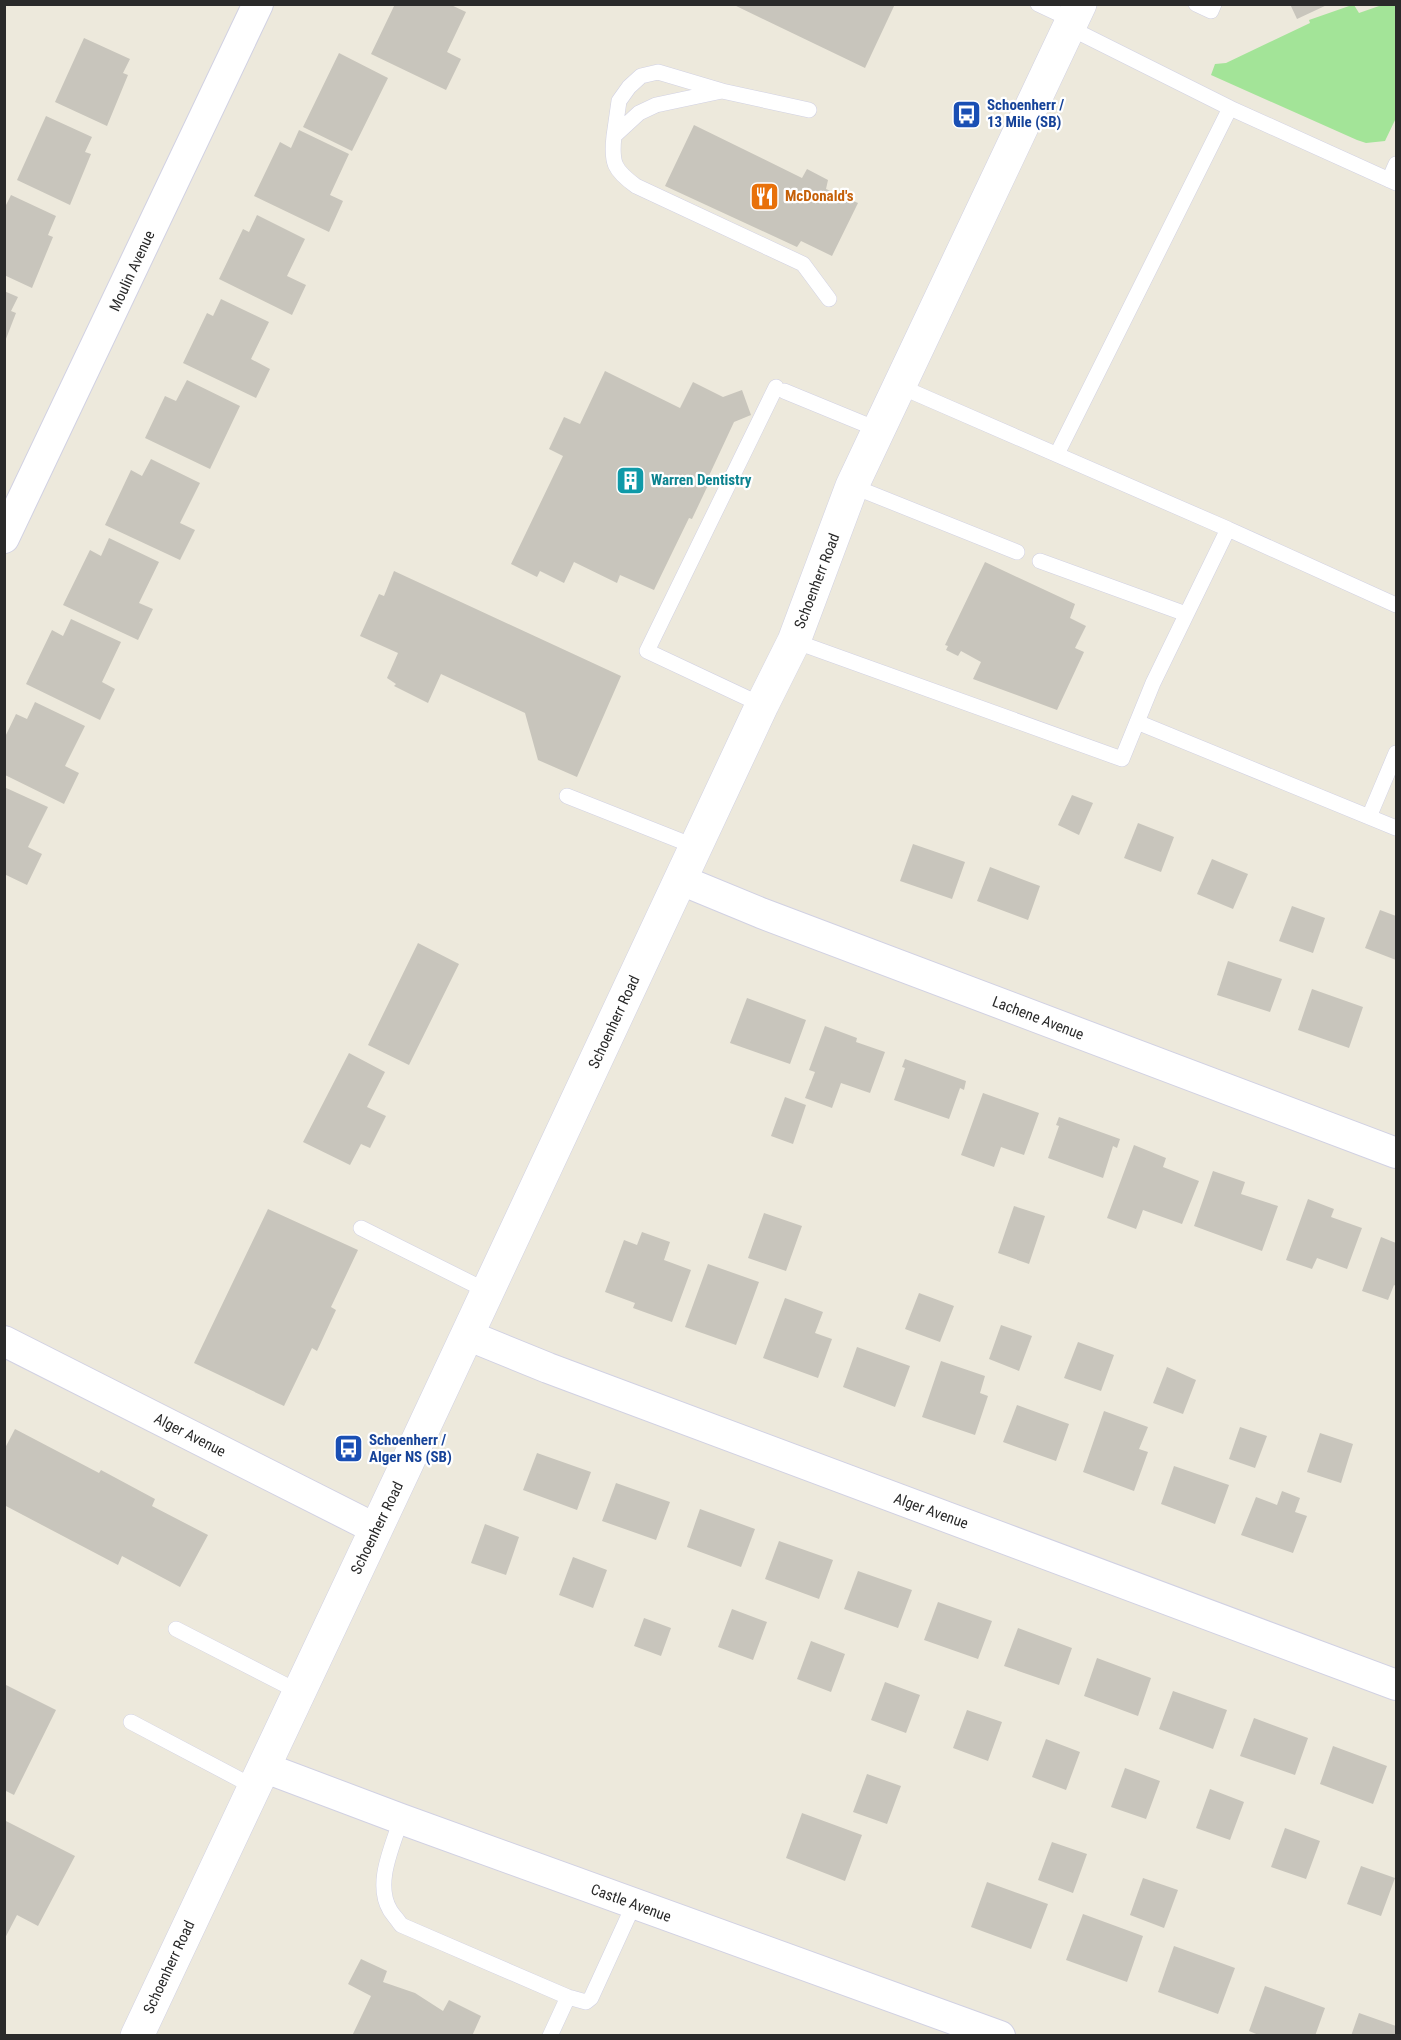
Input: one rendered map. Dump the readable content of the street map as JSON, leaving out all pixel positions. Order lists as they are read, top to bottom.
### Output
{
  "streets": {
    "main road": ["Schoenherr Road"],
    "street": [
      "Moulin Avenue",
      "Lachene Avenue",
      "Alger Avenue",
      "Castle Avenue"
    ]
  },
  "crossings": [
    ["Schoenherr Road", "Lachene Avenue"],
    ["Schoenherr Road", "Alger Avenue"],
    ["Schoenherr Road", "Castle Avenue"]
  ],
  "places": {
    "bus stop": ["Schoenherr / 13 Mile (SB)", "Schoenherr / Alger NS (SB)"],
    "restaurant": ["McDonald's"],
    "building": ["Warren Dentistry"]
  }
}
